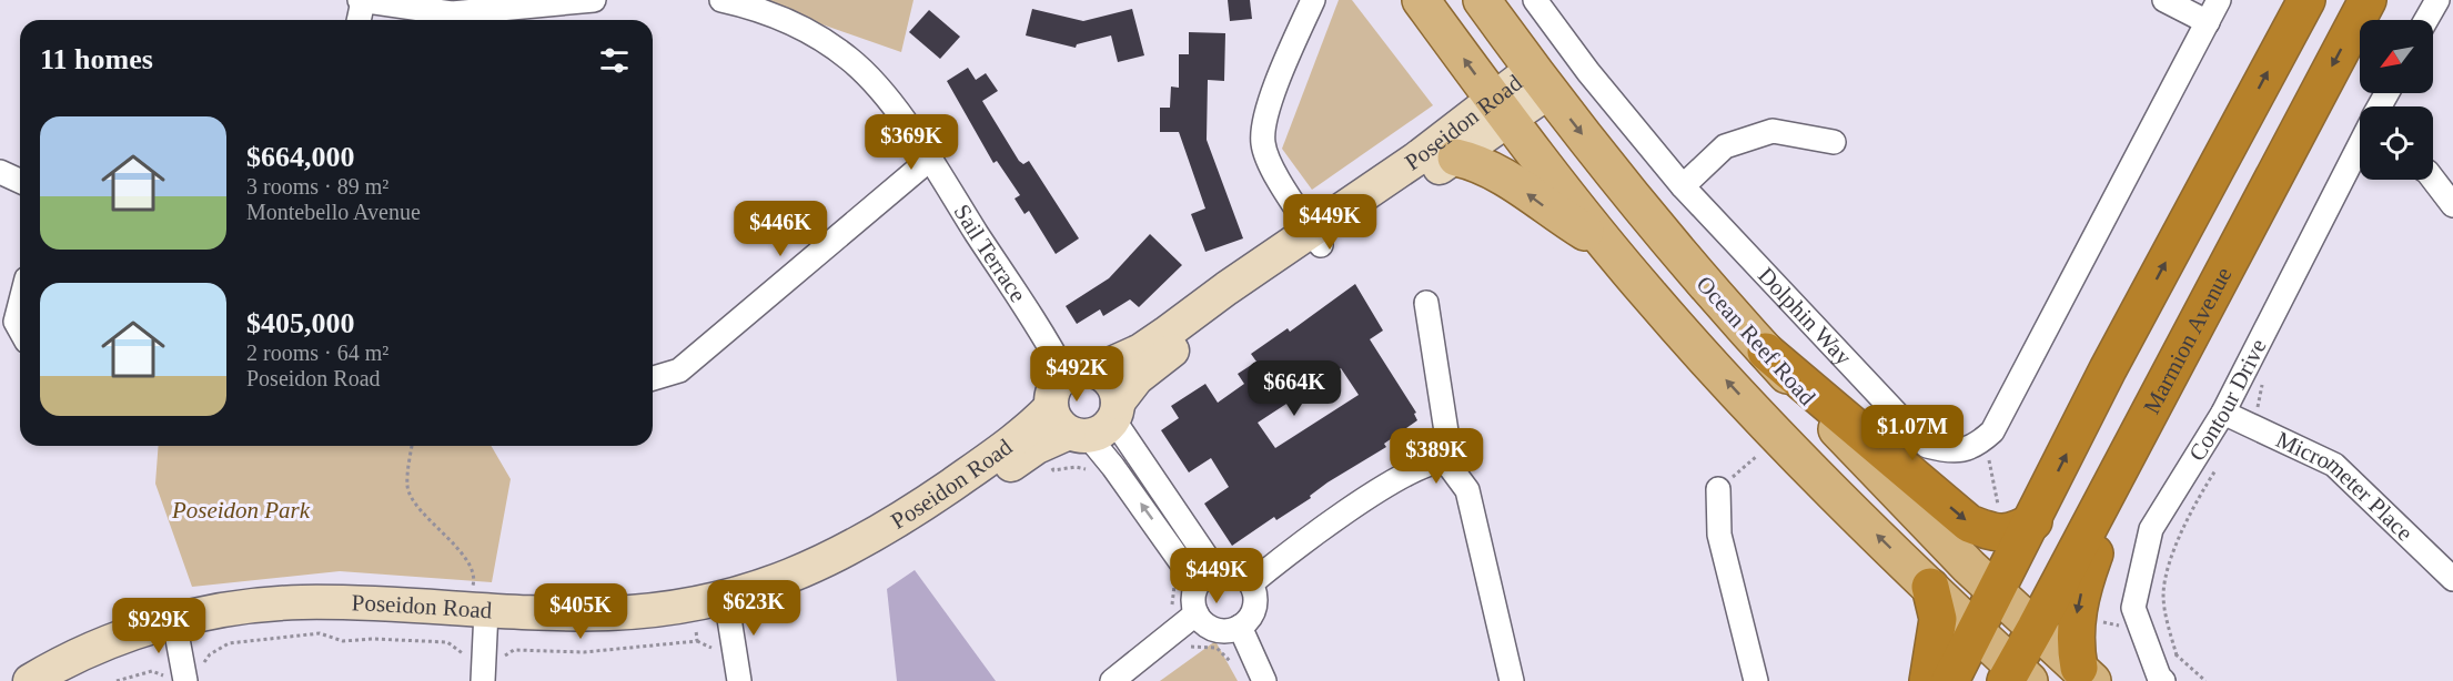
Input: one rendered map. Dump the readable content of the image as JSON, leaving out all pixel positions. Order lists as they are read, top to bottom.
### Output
{
  "streets": {
    "highway": ["Marmion Avenue"],
    "main road": ["Ocean Reef Road"],
    "street": [
      "Poseidon Road",
      "Sail Terrace",
      "Dolphin Way",
      "Contour Drive",
      "Micrometer Place"
    ]
  },
  "crossings": [
    ["Poseidon Road", "Sail Terrace"],
    ["Poseidon Road", "Ocean Reef Road"],
    ["Ocean Reef Road", "Marmion Avenue"],
    ["Contour Drive", "Micrometer Place"]
  ],
  "parks": ["Poseidon Park"],
  "north": "bottom left",
  "page": {
    "heading": "11 homes",
    "list": [
      {
        "name": "$664,000",
        "note": "3 rooms · 89 m² · Montebello Avenue"
      },
      {
        "name": "$405,000",
        "note": "2 rooms · 64 m² · Poseidon Road"
      }
    ],
    "price": [
      "$369K",
      "$449K",
      "$446K",
      "$492K",
      "$664K",
      "$1.07M",
      "$389K",
      "$449K",
      "$623K",
      "$405K",
      "$929K"
    ]
  }
}
